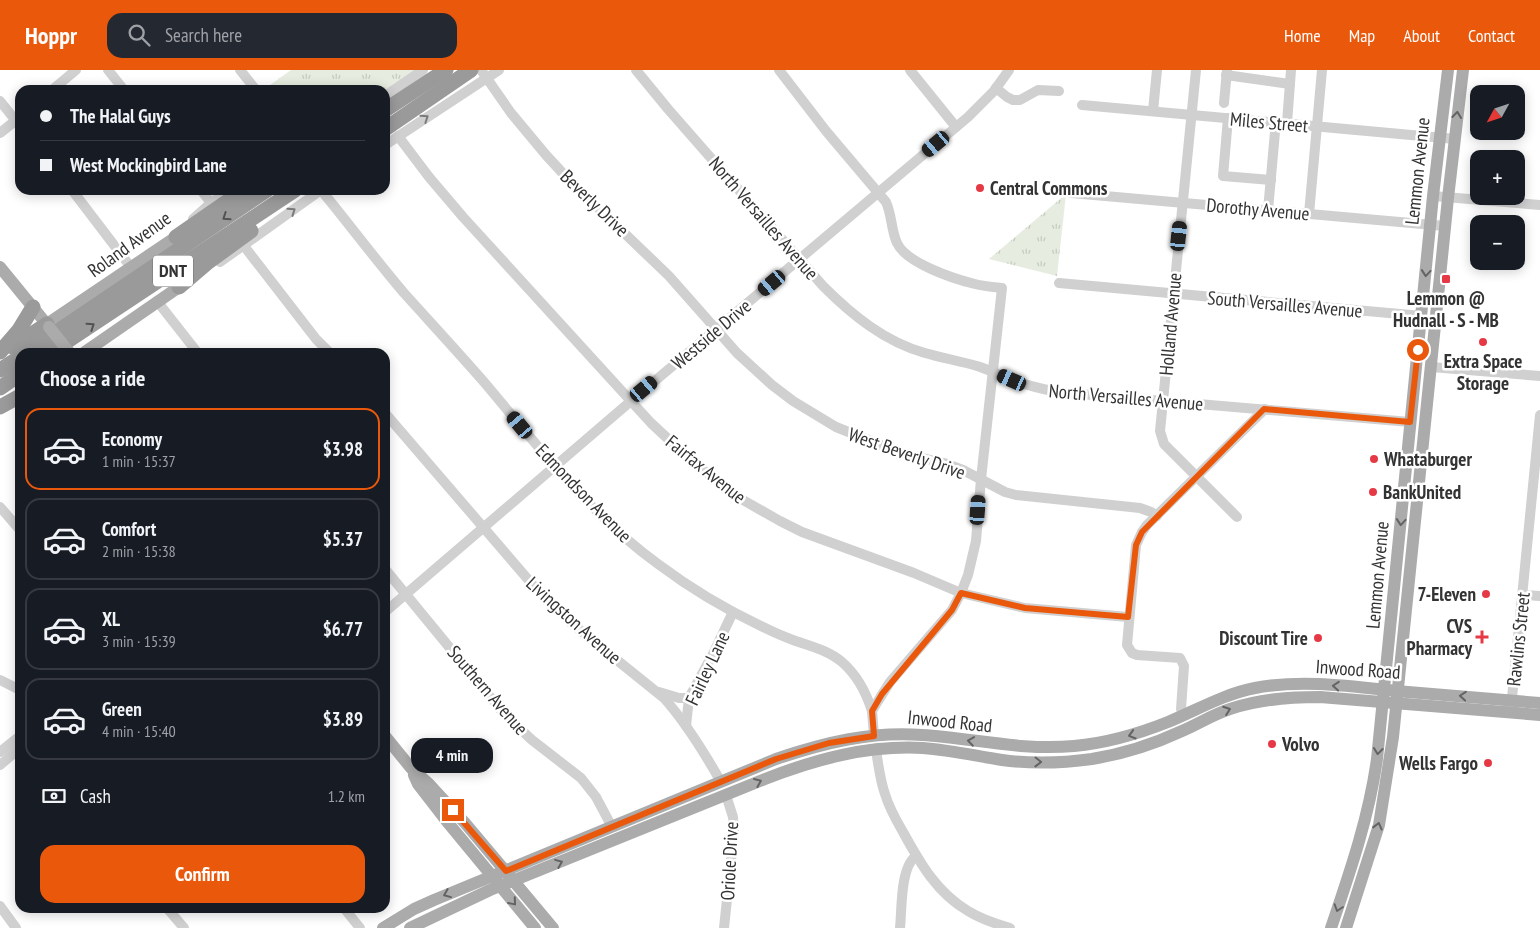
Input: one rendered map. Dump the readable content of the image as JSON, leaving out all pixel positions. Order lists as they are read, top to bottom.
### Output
{
  "streets": {
    "highway": ["DNT"],
    "main road": ["Lemmon Avenue", "Roland Avenue", "Inwood Road"],
    "street": [
      "Miles Street",
      "Beverly Drive",
      "Dorothy Avenue",
      "North Versailles Avenue",
      "South Versailles Avenue",
      "Holland Avenue",
      "Westside Drive",
      "West Beverly Drive",
      "Fairfax Avenue",
      "Edmondson Avenue",
      "Livingston Avenue",
      "Rawlins Street",
      "Fairley Lane",
      "Southern Avenue",
      "Oriole Drive"
    ]
  },
  "crossings": [
    ["Miles Street", "Lemmon Avenue"],
    ["Miles Street", "Holland Avenue"],
    ["Lemmon Avenue", "Dorothy Avenue"],
    ["Lemmon Avenue", "North Versailles Avenue"],
    ["Lemmon Avenue", "South Versailles Avenue"],
    ["Lemmon Avenue", "Inwood Road"],
    ["Beverly Drive", "Westside Drive"],
    ["Beverly Drive", "West Beverly Drive"],
    ["Dorothy Avenue", "Holland Avenue"],
    ["North Versailles Avenue", "Holland Avenue"],
    ["North Versailles Avenue", "Westside Drive"],
    ["South Versailles Avenue", "Holland Avenue"],
    ["Westside Drive", "West Beverly Drive"],
    ["Westside Drive", "Fairfax Avenue"],
    ["Westside Drive", "Edmondson Avenue"],
    ["Westside Drive", "Livingston Avenue"],
    ["Westside Drive", "Southern Avenue"],
    ["Edmondson Avenue", "Fairley Lane"],
    ["Edmondson Avenue", "Inwood Road"],
    ["Livingston Avenue", "Fairley Lane"],
    ["Livingston Avenue", "Inwood Road"],
    ["Rawlins Street", "Inwood Road"],
    ["Inwood Road", "Southern Avenue"],
    ["Inwood Road", "Oriole Drive"]
  ],
  "places": {
    "other": [
      "Central Commons",
      "Extra Space Storage",
      "Whataburger",
      "BankUnited",
      "7-Eleven",
      "Discount Tire",
      "Volvo",
      "Wells Fargo"
    ],
    "transit": ["Lemmon @ Hudnall - S - MB"],
    "health": ["CVS Pharmacy"]
  },
  "north": "bottom left",
  "page": {
    "header": "Hoppr",
    "search": "Search here",
    "nav": [
      "Home",
      "Map",
      "About",
      "Contact"
    ],
    "map_buttons": ["+", "−"],
    "banner": ["The Halal Guys", "West Mockingbird Lane"],
    "heading": "Choose a ride",
    "list": [
      {
        "name": "Economy",
        "note": "1 min · 15:37",
        "value": "$3.98"
      },
      {
        "name": "Comfort",
        "note": "2 min · 15:38",
        "value": "$5.37"
      },
      {
        "name": "XL",
        "note": "3 min · 15:39",
        "value": "$6.77"
      },
      {
        "name": "Green",
        "note": "4 min · 15:40",
        "value": "$3.89"
      }
    ],
    "bubble": "4 min",
    "pay": ["Cash", "1.2 km"],
    "buttons": "Confirm"
  }
}
